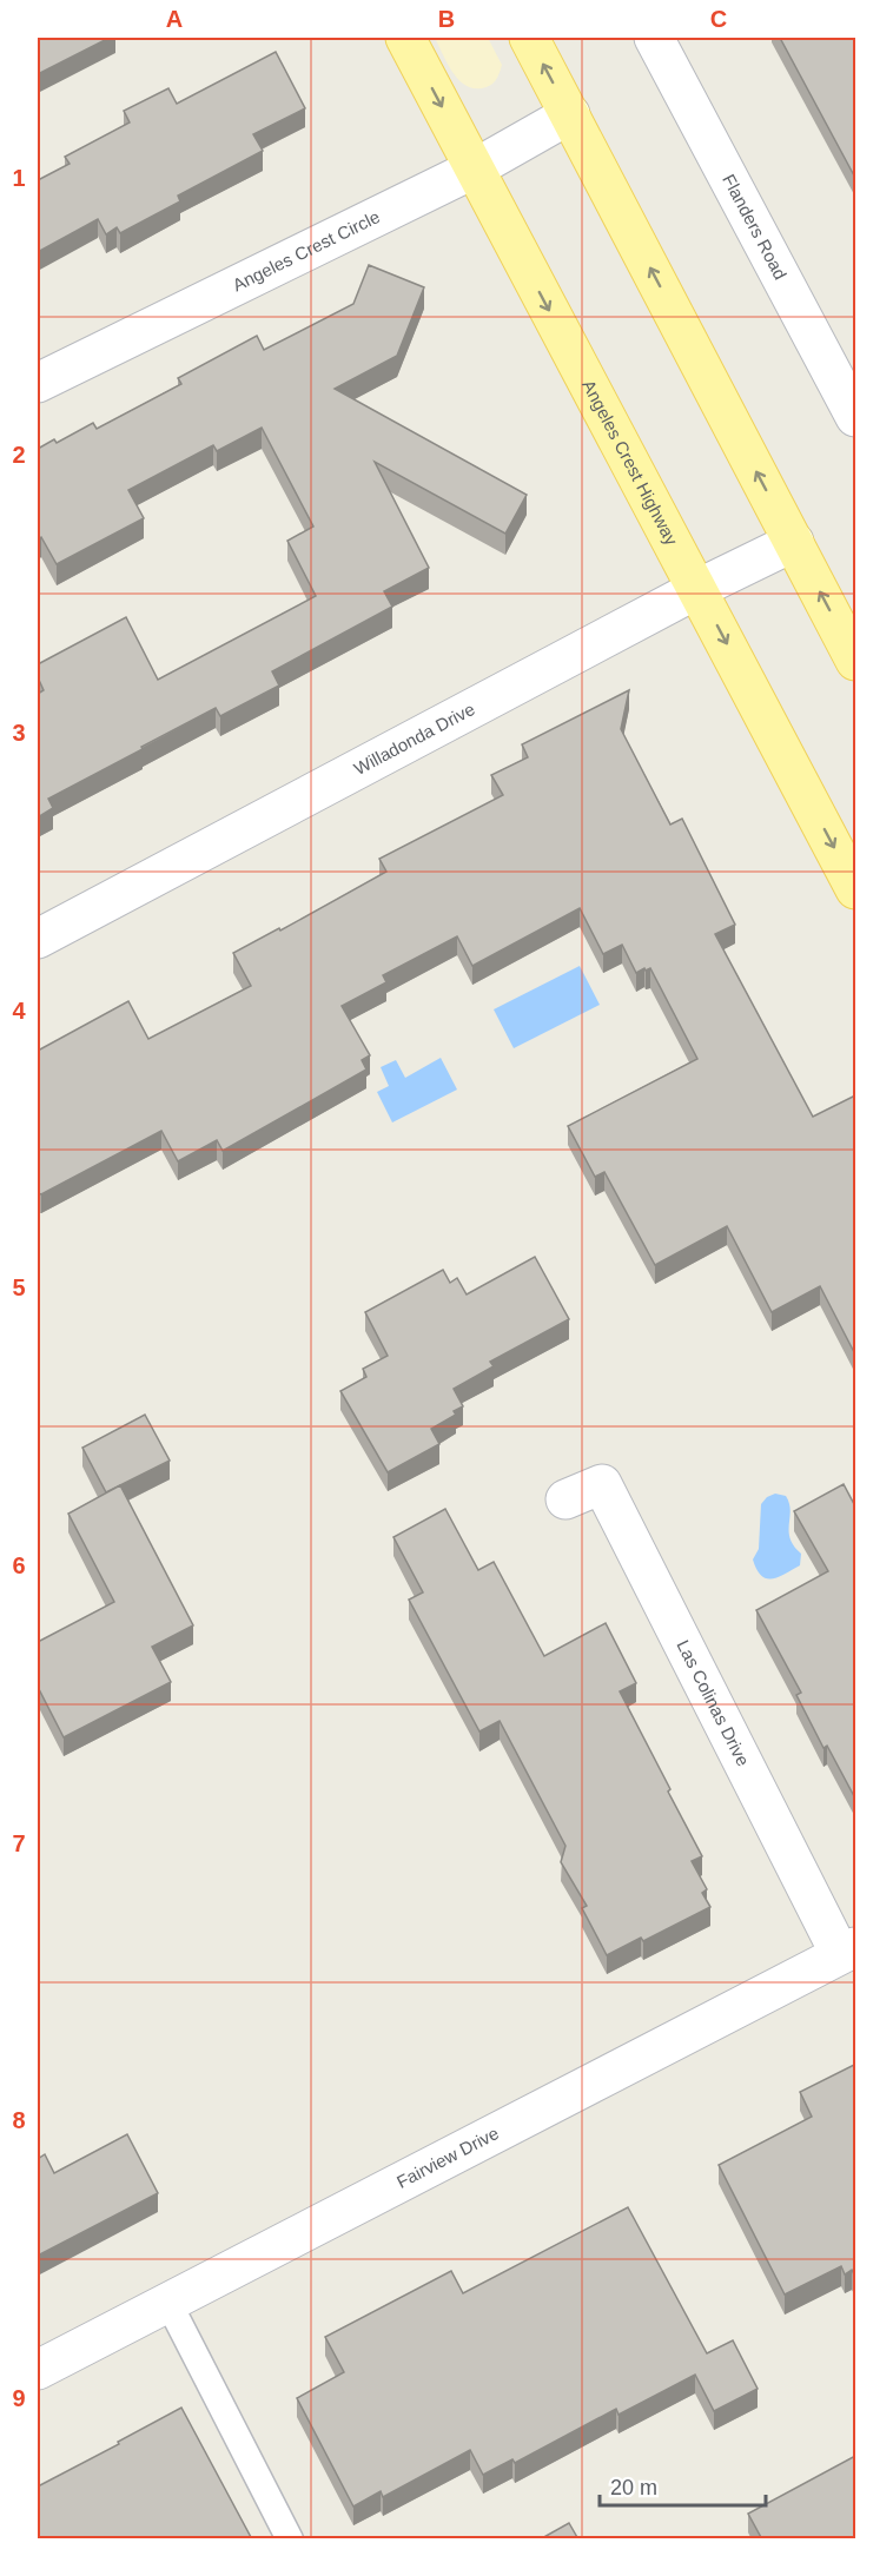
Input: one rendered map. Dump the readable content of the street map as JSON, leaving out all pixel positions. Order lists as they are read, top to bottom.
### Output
{
  "streets": {
    "main road": ["Angeles Crest Highway"],
    "street": [
      "Flanders Road",
      "Angeles Crest Circle",
      "Willadonda Drive",
      "Las Colinas Drive",
      "Fairview Drive"
    ]
  },
  "crossings": [
    ["Angeles Crest Circle", "Angeles Crest Highway"],
    ["Angeles Crest Highway", "Willadonda Drive"],
    ["Las Colinas Drive", "Fairview Drive"]
  ],
  "scale_bar": "20 m",
  "grid": {
    "columns": ["A", "B", "C"],
    "rows": [
      "1",
      "2",
      "3",
      "4",
      "5",
      "6",
      "7",
      "8",
      "9"
    ]
  }
}
